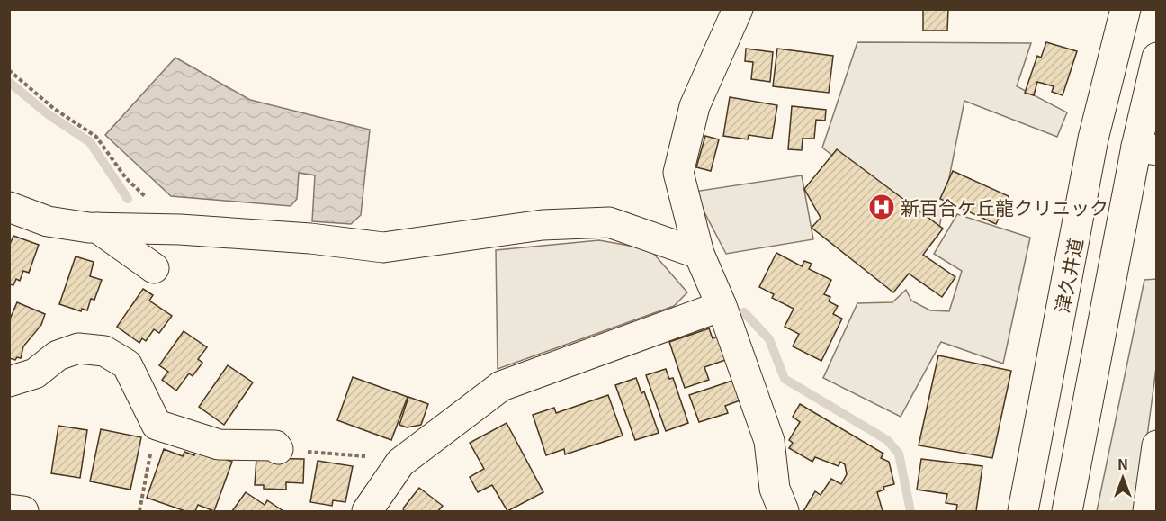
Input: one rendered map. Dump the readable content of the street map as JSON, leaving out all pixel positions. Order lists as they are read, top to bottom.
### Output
{
  "streets": {
    "street": ["津久井道"]
  },
  "places": {
    "hospital": ["新百合ケ丘龍クリニック"]
  },
  "north": "top"
}
